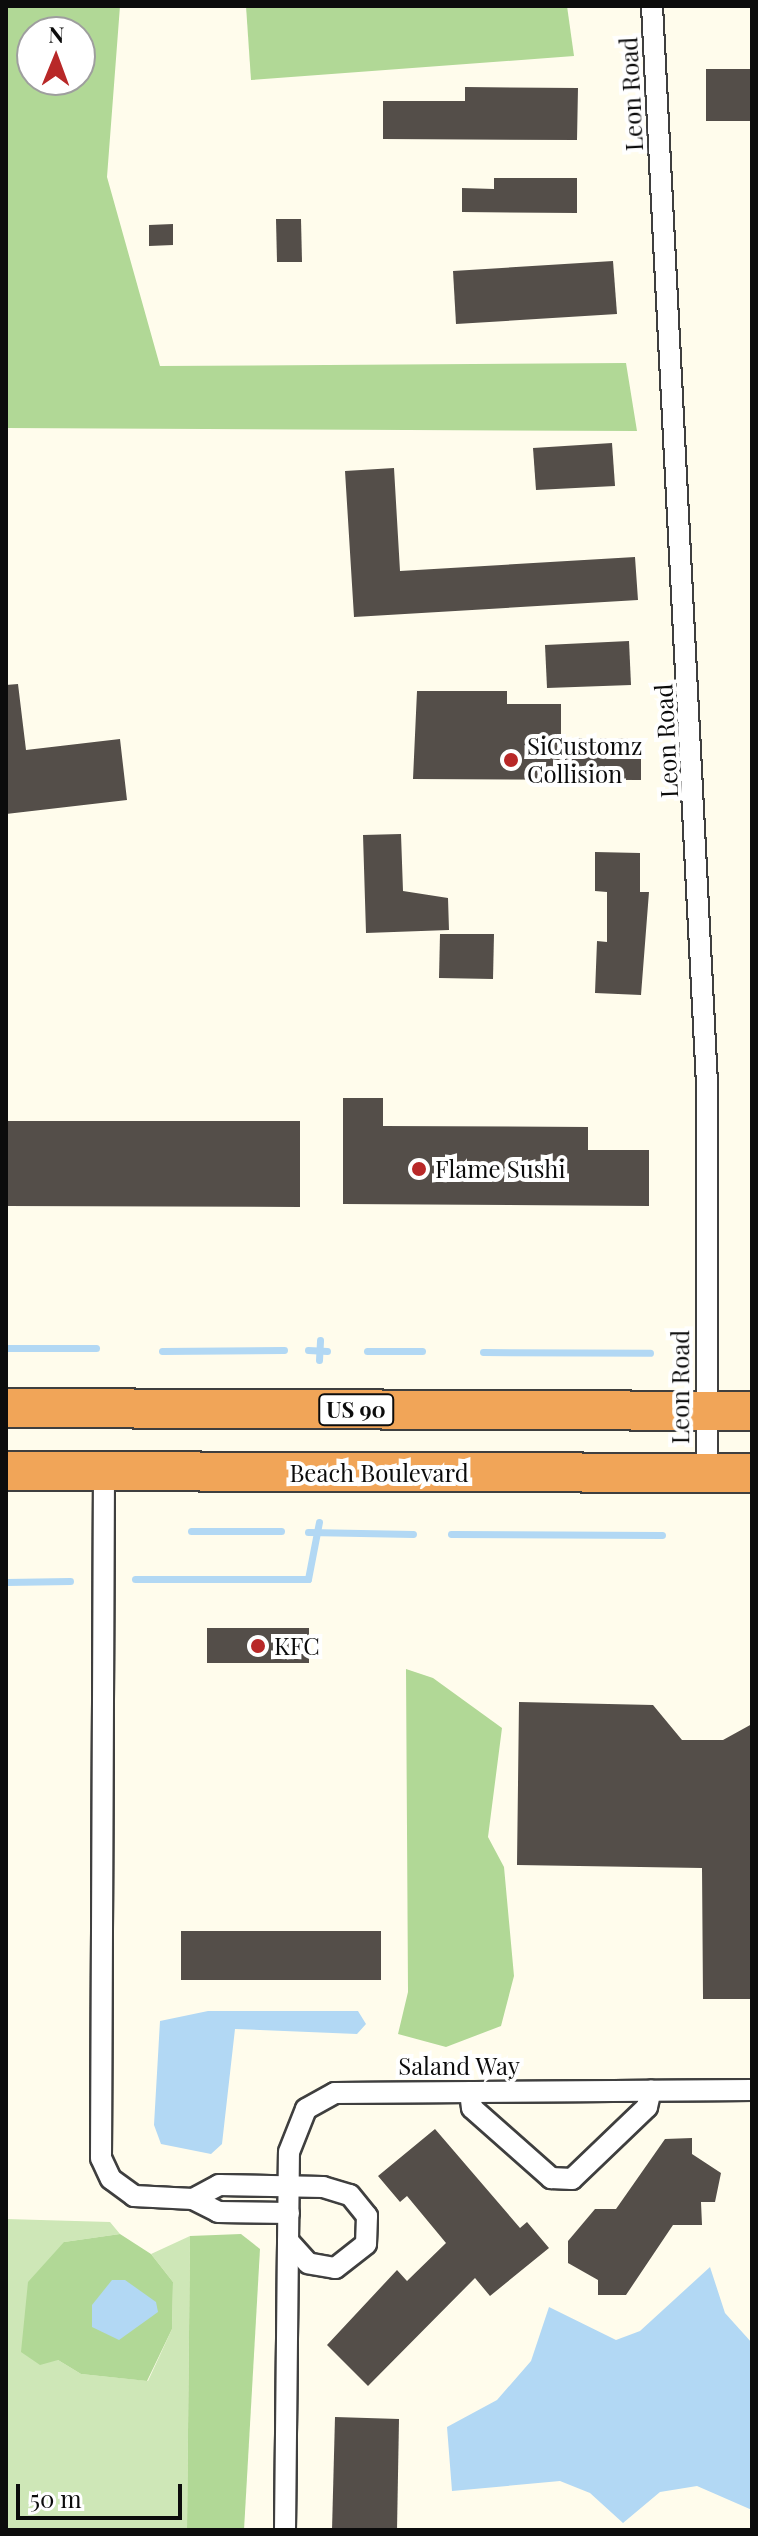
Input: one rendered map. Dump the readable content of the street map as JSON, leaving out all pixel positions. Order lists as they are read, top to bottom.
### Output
{
  "streets": {
    "highway": ["US 90", "Beach Boulevard"],
    "street": ["Leon Road", "Saland Way"]
  },
  "crossings": [
    ["Leon Road", "US 90"],
    ["Leon Road", "Beach Boulevard"]
  ],
  "places": ["SiCustomz Collision", "Flame Sushi", "KFC"],
  "scale_bar": "50 m",
  "north": "top"
}
